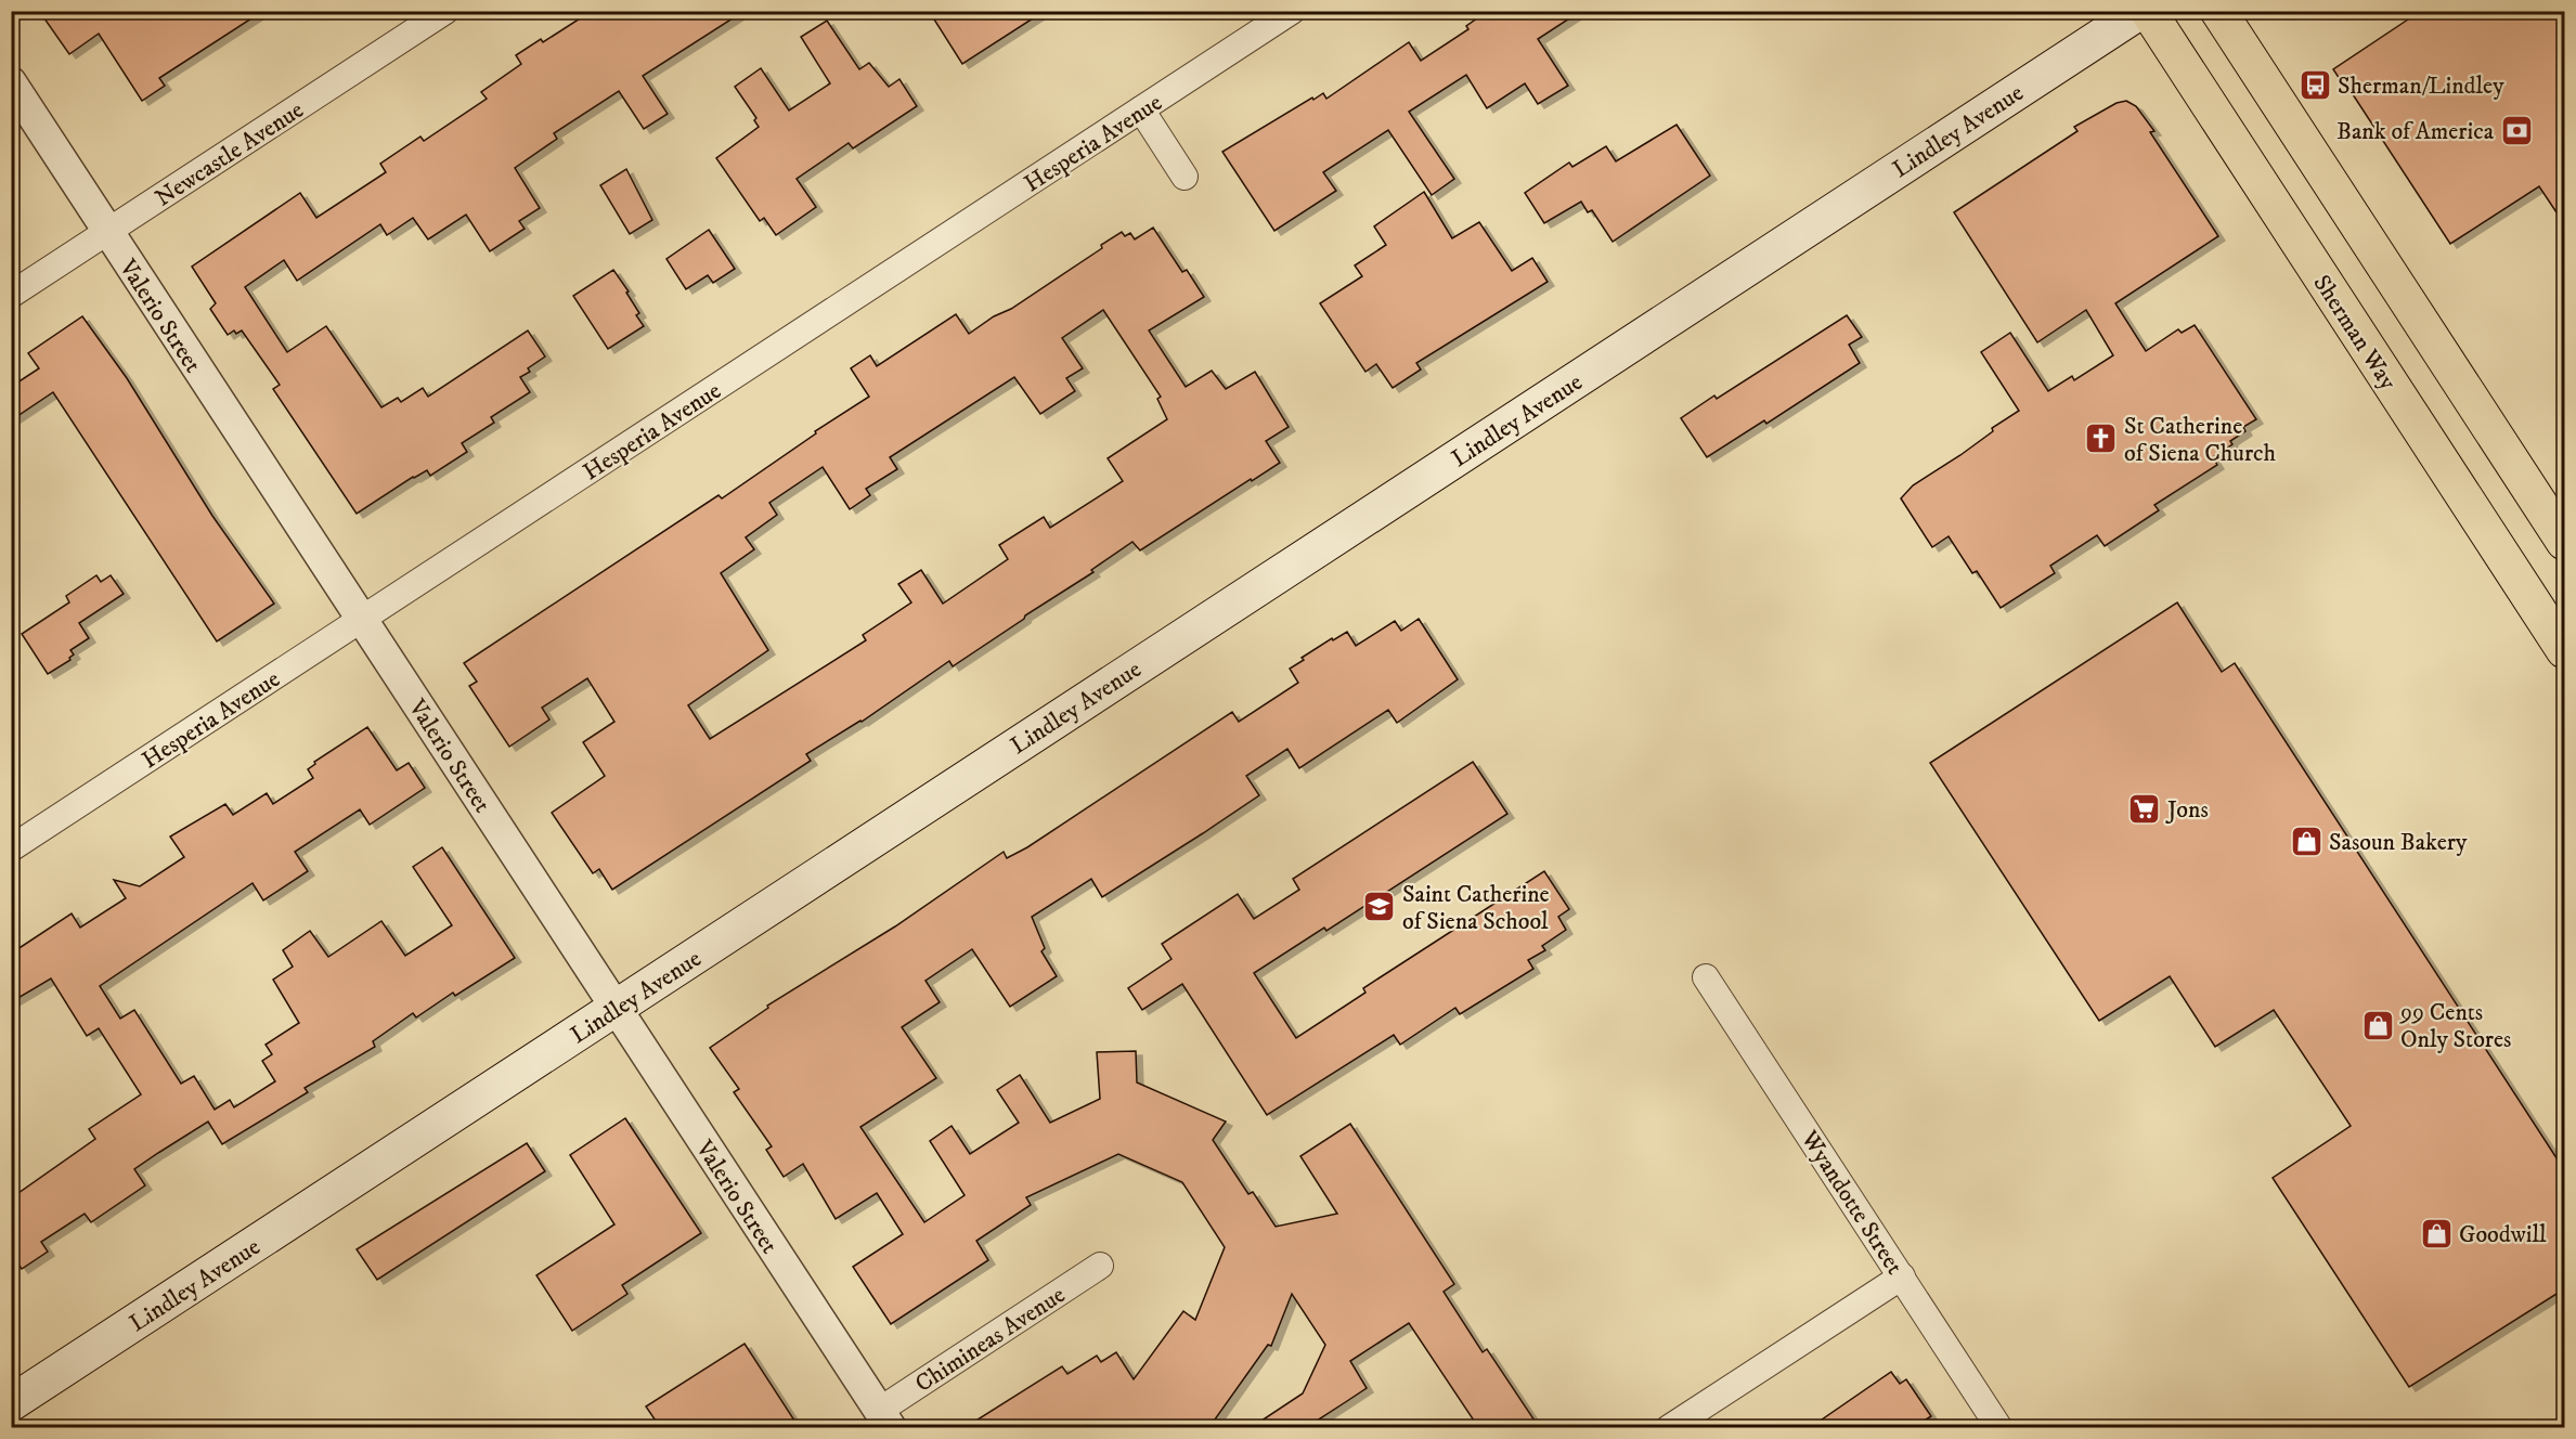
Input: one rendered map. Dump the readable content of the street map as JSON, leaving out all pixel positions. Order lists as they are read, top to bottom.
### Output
{
  "streets": {
    "main road": ["Lindley Avenue", "Sherman Way"],
    "street": [
      "Hesperia Avenue",
      "Newcastle Avenue",
      "Valerio Street",
      "Wyandotte Street",
      "Chimineas Avenue"
    ]
  },
  "crossings": [
    ["Lindley Avenue", "Valerio Street"],
    ["Hesperia Avenue", "Valerio Street"],
    ["Newcastle Avenue", "Valerio Street"],
    ["Valerio Street", "Chimineas Avenue"]
  ],
  "places": {
    "bus stop": ["Sherman/Lindley"],
    "bank": ["Bank of America"],
    "church": ["St Catherine of Siena Church"],
    "supermarket": ["Jons"],
    "shop": ["Sasoun Bakery", "99 Cents Only Stores", "Goodwill"],
    "school or university": ["Saint Catherine of Siena School"]
  }
}
